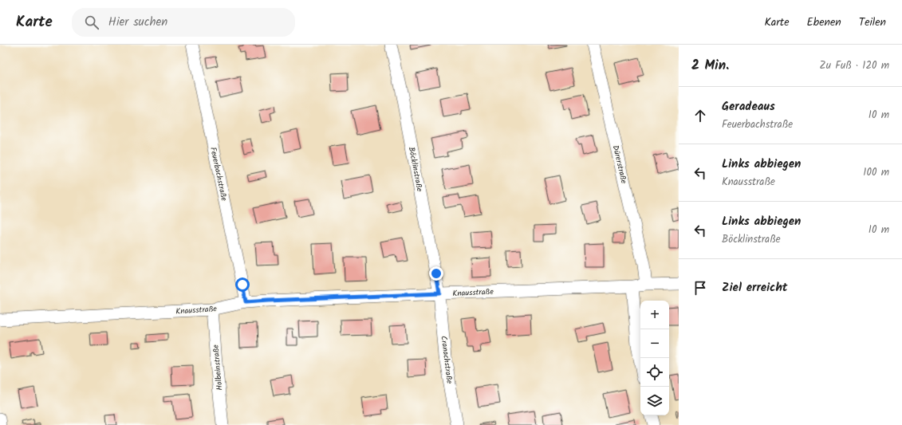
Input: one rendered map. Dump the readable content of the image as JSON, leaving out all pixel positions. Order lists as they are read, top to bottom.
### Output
{
  "streets": {
    "street": [
      "Dürerstraße",
      "Böcklinstraße",
      "Feuerbachstraße",
      "Knausstraße",
      "Cranachstraße",
      "Holbeinstraße"
    ]
  },
  "crossings": [
    ["Dürerstraße", "Knausstraße"],
    ["Böcklinstraße", "Knausstraße"],
    ["Böcklinstraße", "Cranachstraße"],
    ["Feuerbachstraße", "Knausstraße"],
    ["Knausstraße", "Cranachstraße"],
    ["Knausstraße", "Holbeinstraße"]
  ],
  "page": {
    "header": "Karte",
    "search": "Hier suchen",
    "nav": ["Karte", "Ebenen", "Teilen"],
    "heading": ["2 Min.", "Zu Fuß · 120 m"],
    "list": [
      ["Geradeaus", "Feuerbachstraße", "10 m"],
      ["Links abbiegen", "Knausstraße", "100 m"],
      ["Links abbiegen", "Böcklinstraße", "10 m"],
      "Ziel erreicht"
    ],
    "map_buttons": ["+", "−"]
  }
}
